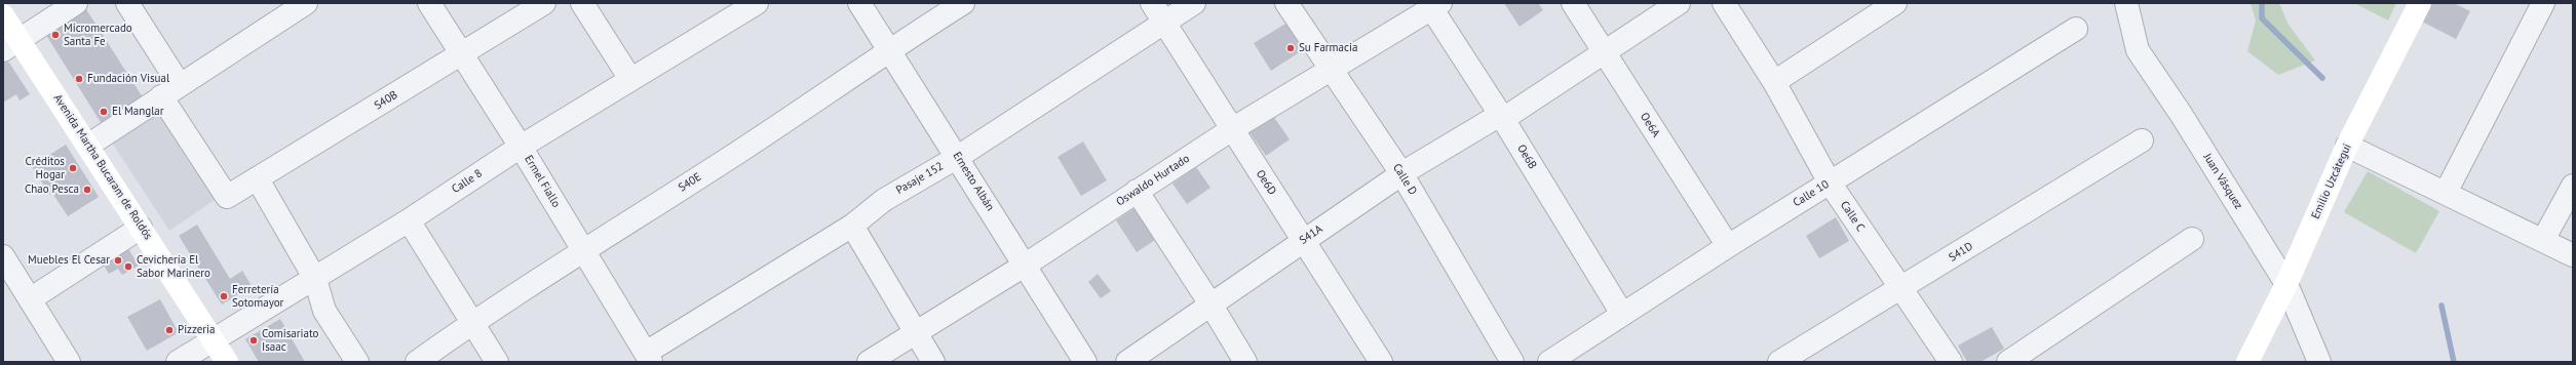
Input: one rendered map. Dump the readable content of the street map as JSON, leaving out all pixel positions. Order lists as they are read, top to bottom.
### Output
{
  "streets": {
    "street": [
      "S40B",
      "Oe6A",
      "Oe6B",
      "Avenida Martha Bucaram de Roldós",
      "Pasaje 152",
      "Calle D",
      "Oswaldo Hurtado",
      "Calle 8",
      "Ermel Fiallo",
      "Ernesto Albán",
      "Juan Vásquez",
      "Emilio Uzcátegui",
      "S40E",
      "Oe6D",
      "Calle 10",
      "Calle C",
      "S41A",
      "S41D"
    ]
  },
  "crossings": [
    ["S40B", "Ermel Fiallo"],
    ["Oe6A", "Calle 10"],
    ["Oe6A", "S41A"],
    ["Oe6B", "Oswaldo Hurtado"],
    ["Oe6B", "Calle 10"],
    ["Oe6B", "S41A"],
    ["Avenida Martha Bucaram de Roldós", "Calle 8"],
    ["Pasaje 152", "Ermel Fiallo"],
    ["Pasaje 152", "Ernesto Albán"],
    ["Pasaje 152", "Oe6D"],
    ["Calle D", "Oswaldo Hurtado"],
    ["Calle D", "S41A"],
    ["Oswaldo Hurtado", "Ernesto Albán"],
    ["Oswaldo Hurtado", "Oe6D"],
    ["Calle 8", "Ermel Fiallo"],
    ["Ermel Fiallo", "S40E"],
    ["Ernesto Albán", "S40E"],
    ["Juan Vásquez", "Emilio Uzcátegui"],
    ["Oe6D", "S41A"],
    ["Calle 10", "Calle C"],
    ["Calle C", "S41D"]
  ],
  "places": [
    "Micromercado Santa Fe",
    "Su Farmacia",
    "Fundación Visual",
    "El Manglar",
    "Créditos Hogar",
    "Chao Pesca",
    "Muebles El Cesar",
    "Cevichería El Sabor Marinero",
    "Ferretería Sotomayor",
    "Pizzeria",
    "Comisariato Isaac"
  ]
}
